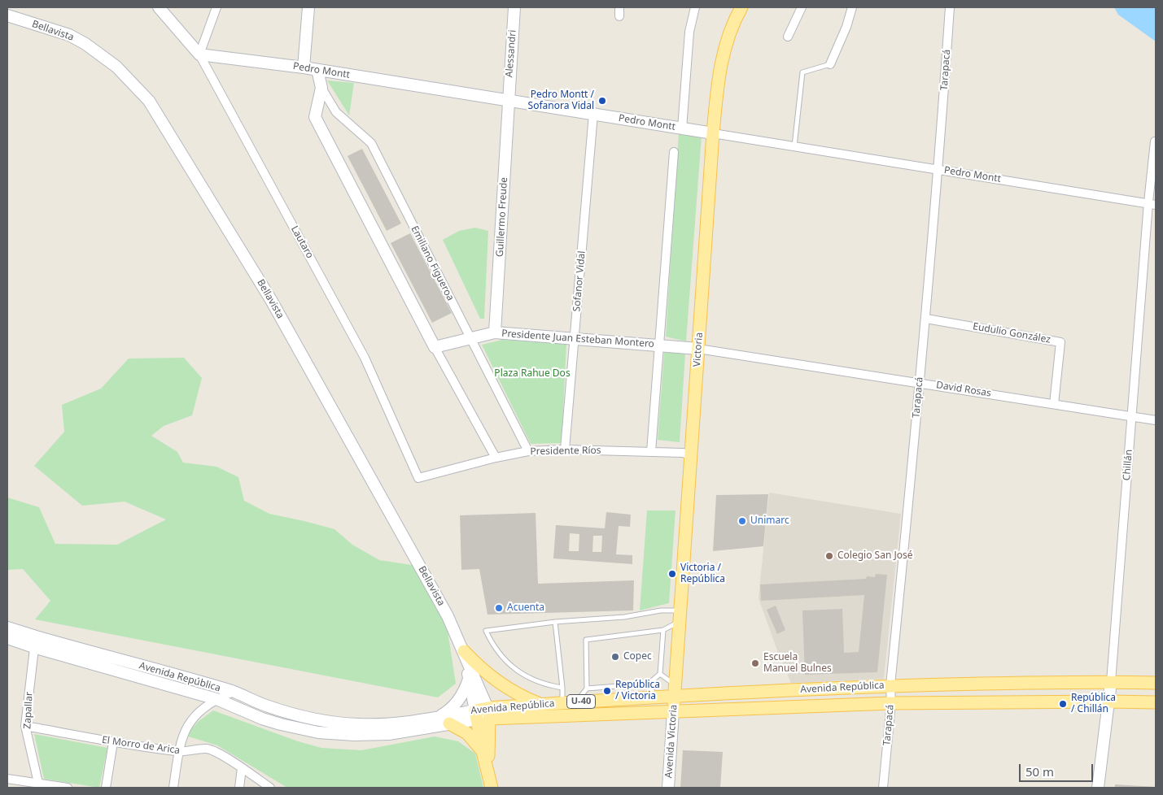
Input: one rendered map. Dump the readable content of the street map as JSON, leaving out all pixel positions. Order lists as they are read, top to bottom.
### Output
{
  "streets": {
    "main road": [
      "Bellavista",
      "Victoria",
      "Avenida República",
      "U-40",
      "Avenida Victoria"
    ],
    "street": [
      "Alessandri",
      "Tarapacá",
      "Pedro Montt",
      "Guillermo Freude",
      "Lautaro",
      "Emiliano Figueroa",
      "Sofanor Vidal",
      "Eudulio González",
      "Presidente Juan Esteban Montero",
      "David Rosas",
      "Presidente Ríos",
      "Chillán",
      "Zapallar",
      "El Morro de Arica"
    ]
  },
  "crossings": [
    ["Bellavista", "Avenida República"],
    ["Alessandri", "Pedro Montt"],
    ["Alessandri", "Guillermo Freude"],
    ["Tarapacá", "Pedro Montt"],
    ["Tarapacá", "Eudulio González"],
    ["Tarapacá", "David Rosas"],
    ["Tarapacá", "Avenida República"],
    ["Pedro Montt", "Guillermo Freude"],
    ["Pedro Montt", "Lautaro"],
    ["Pedro Montt", "Emiliano Figueroa"],
    ["Pedro Montt", "Sofanor Vidal"],
    ["Pedro Montt", "Victoria"],
    ["Pedro Montt", "Chillán"],
    ["Guillermo Freude", "Presidente Juan Esteban Montero"],
    ["Lautaro", "Presidente Ríos"],
    ["Emiliano Figueroa", "Presidente Juan Esteban Montero"],
    ["Emiliano Figueroa", "Presidente Ríos"],
    ["Sofanor Vidal", "Presidente Juan Esteban Montero"],
    ["Sofanor Vidal", "Presidente Ríos"],
    ["Eudulio González", "David Rosas"],
    ["Presidente Juan Esteban Montero", "Victoria"],
    ["Presidente Juan Esteban Montero", "David Rosas"],
    ["Victoria", "David Rosas"],
    ["Victoria", "Presidente Ríos"],
    ["Victoria", "Avenida República"],
    ["Victoria", "Avenida Victoria"],
    ["David Rosas", "Chillán"],
    ["Chillán", "Avenida República"],
    ["Avenida República", "Zapallar"],
    ["Avenida República", "Avenida Victoria"],
    ["Zapallar", "El Morro de Arica"]
  ],
  "parks": ["Plaza Rahue Dos"],
  "places": [
    "Pedro Montt / Sofanora Vidal",
    "Unimarc",
    "Colegio San José",
    "Victoria / República",
    "Acuenta",
    "Copec",
    "Escuela Manuel Bulnes",
    "República / Victoria",
    "República / Chillán"
  ],
  "scale_bar": "50 m"
}
